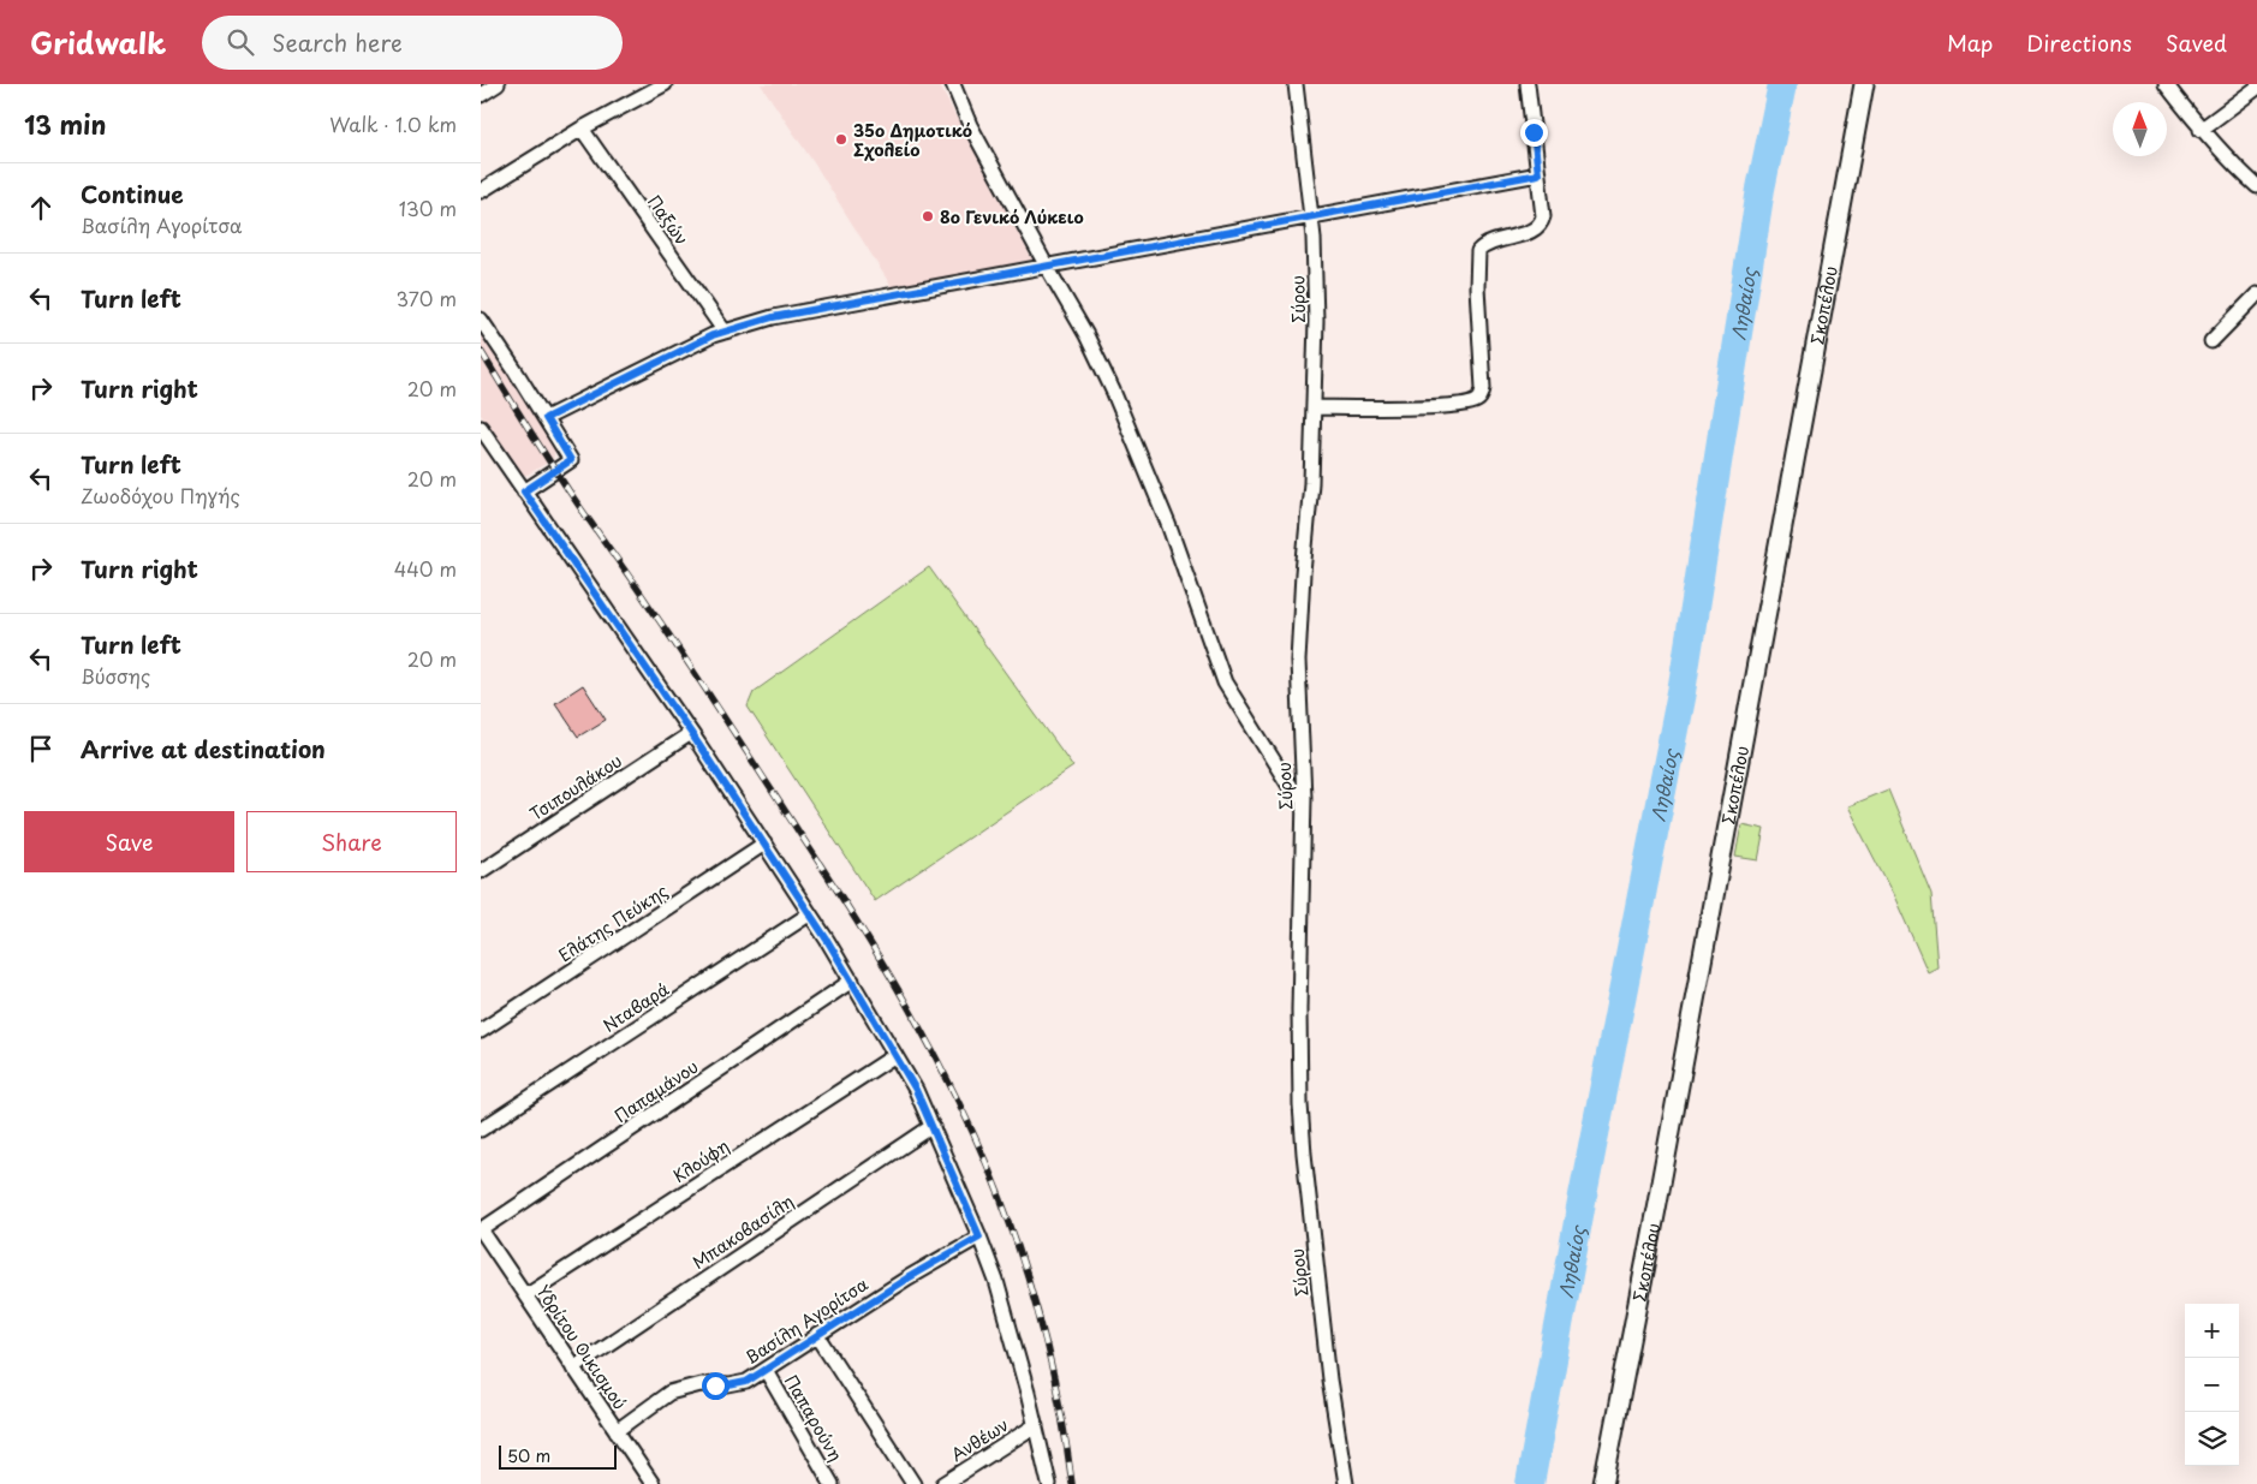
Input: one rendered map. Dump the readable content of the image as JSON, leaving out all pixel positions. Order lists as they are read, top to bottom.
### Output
{
  "streets": {
    "main road": ["Σκοπέλου"],
    "street": [
      "Παξών",
      "Σύρου",
      "Τσιπουλάκου",
      "Ελάτης Πεύκης",
      "Νταβαρά",
      "Παπαμάνου",
      "Κλούφη",
      "Μπακοβασίλη",
      "Βασίλη Αγορίτσα",
      "Υδρίτου Οικισμού",
      "Παπαρούνη",
      "Ανθέων"
    ]
  },
  "crossings": [
    ["Παπαμάνου", "Υδρίτου Οικισμού"],
    ["Κλούφη", "Υδρίτου Οικισμού"],
    ["Μπακοβασίλη", "Υδρίτου Οικισμού"],
    ["Βασίλη Αγορίτσα", "Υδρίτου Οικισμού"],
    ["Βασίλη Αγορίτσα", "Παπαρούνη"]
  ],
  "water": ["Ληθαίος"],
  "places": ["35ο Δημοτικό Σχολείο", "8ο Γενικό Λύκειο"],
  "scale_bar": "50 m",
  "north": "top",
  "page": {
    "header": "Gridwalk",
    "search": "Search here",
    "nav": ["Map", "Directions", "Saved"],
    "heading": ["13 min", "Walk · 1.0 km"],
    "list": [
      ["Continue", "Βασίλη Αγορίτσα", "130 m"],
      ["Turn left", "370 m"],
      ["Turn right", "20 m"],
      ["Turn left", "Ζωοδόχου Πηγής", "20 m"],
      ["Turn right", "440 m"],
      ["Turn left", "Βύσσης", "20 m"],
      "Arrive at destination"
    ],
    "buttons": ["Save", "Share"],
    "map_buttons": ["+", "−"],
    "scale": "50 m"
  }
}
